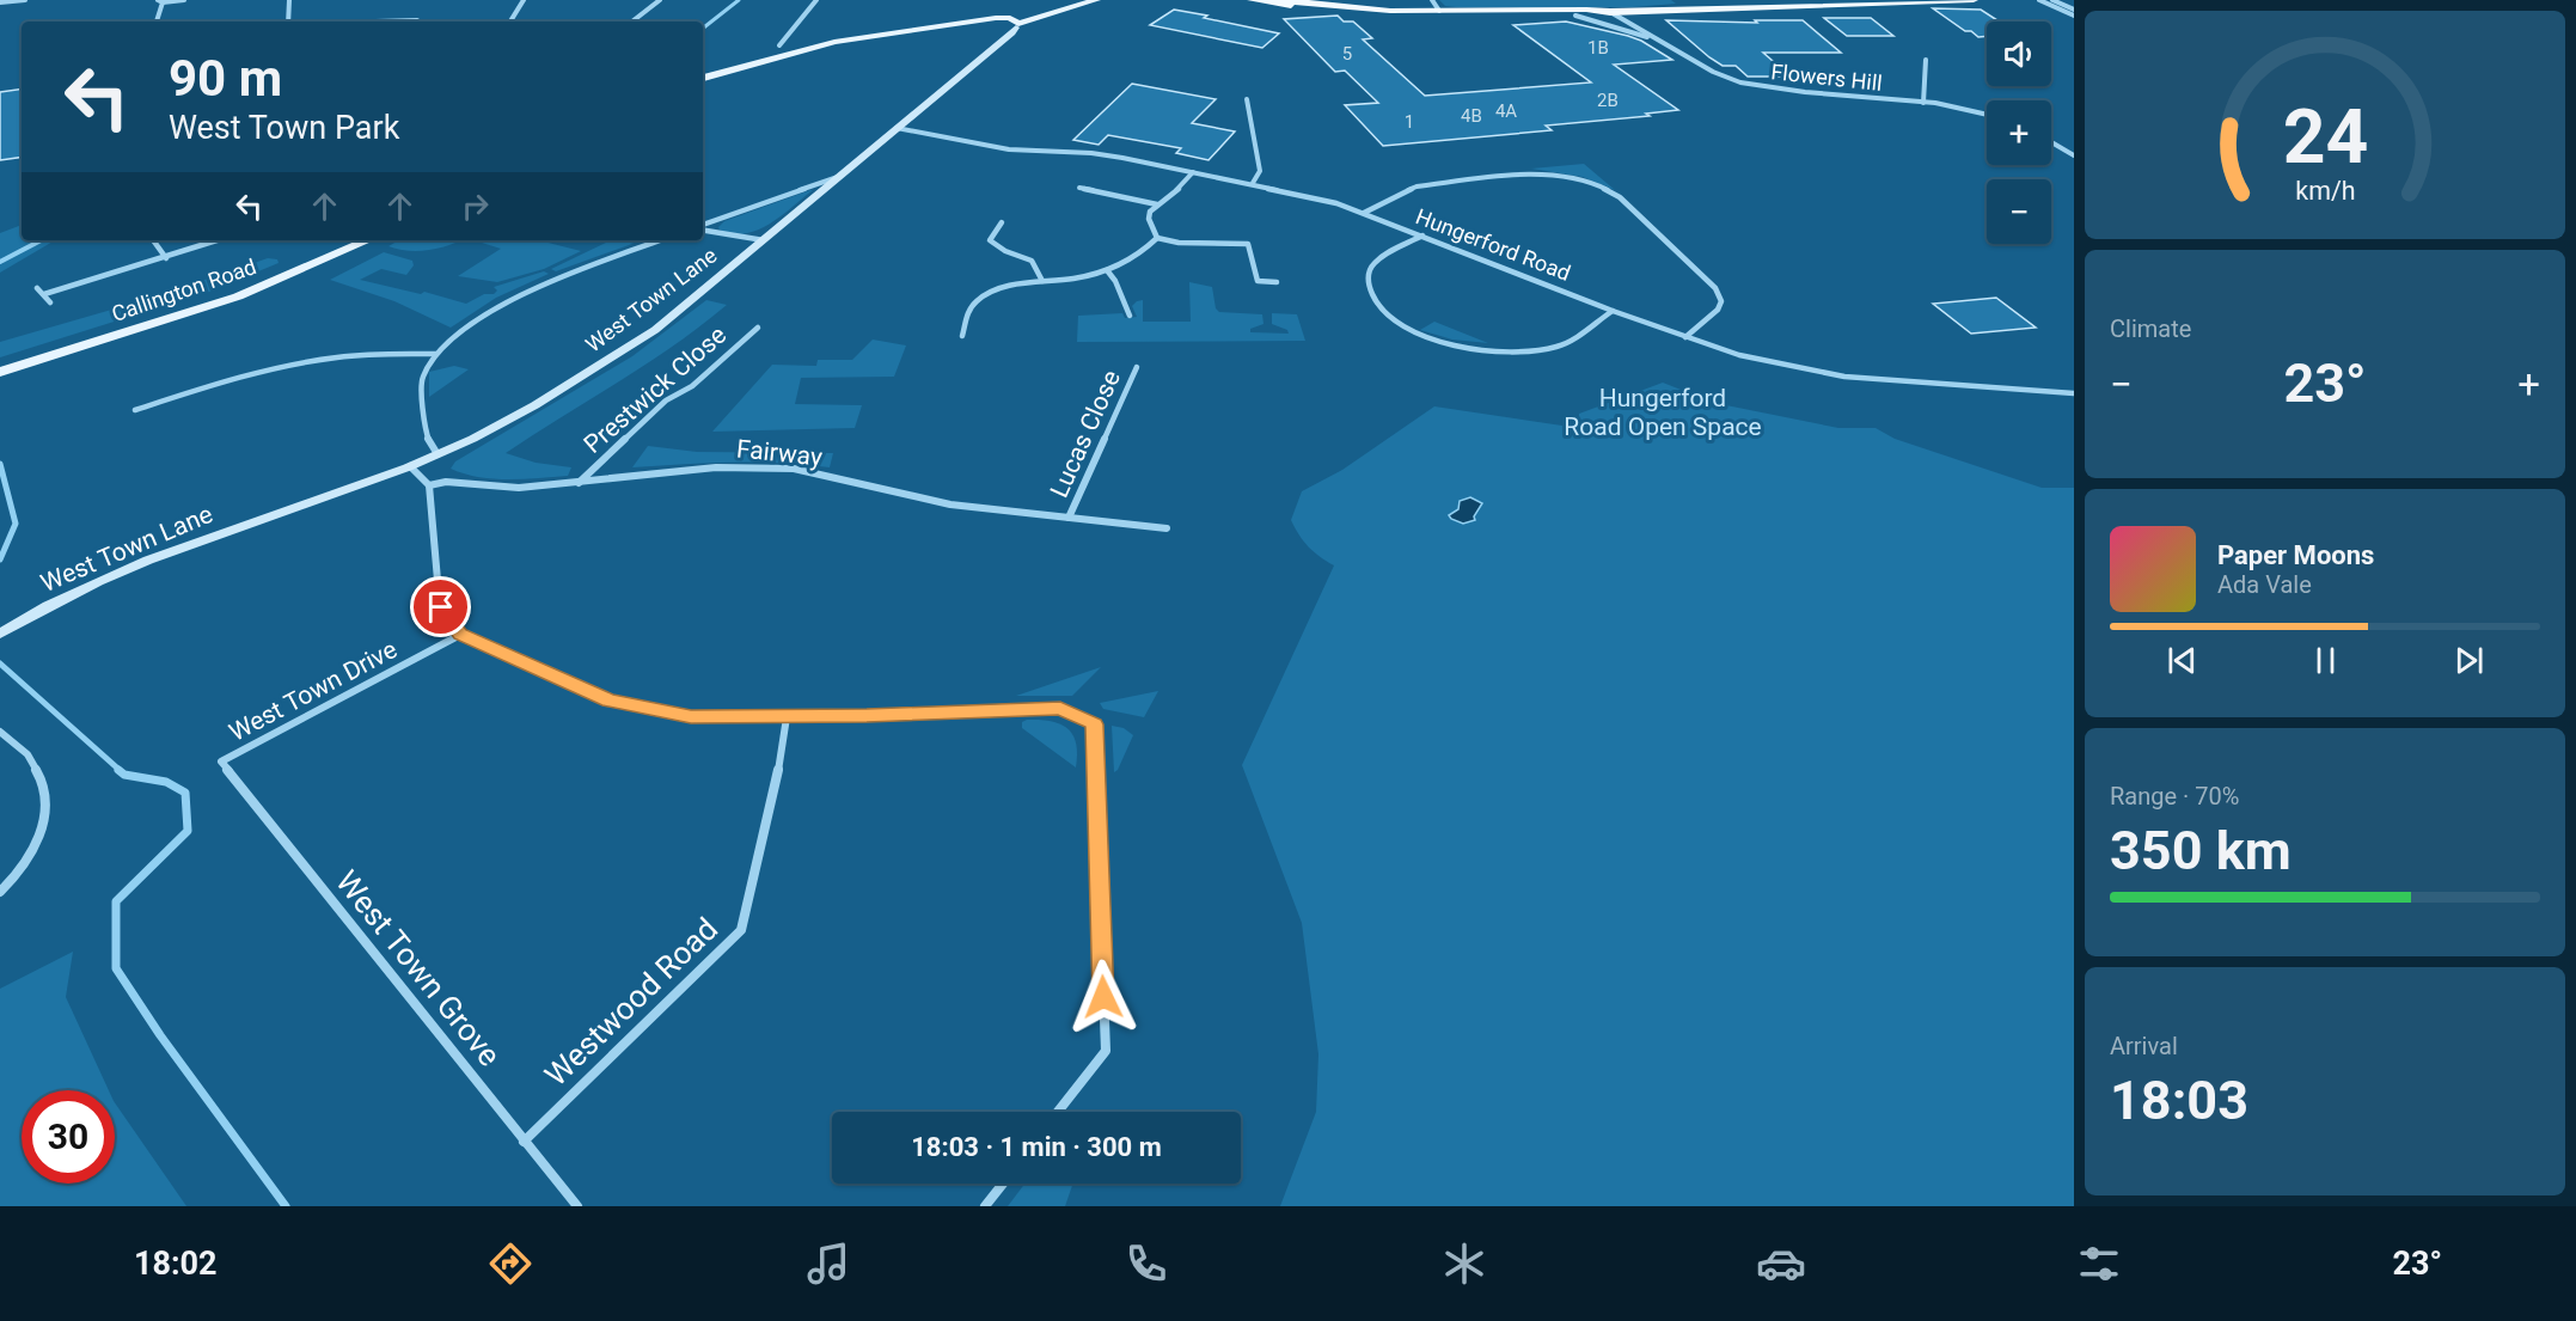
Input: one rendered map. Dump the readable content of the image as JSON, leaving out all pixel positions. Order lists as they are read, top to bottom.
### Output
{
  "streets": {
    "main road": ["Callington Road", "West Town Lane"],
    "street": [
      "Flowers Hill",
      "Hungerford Road",
      "Prestwick Close",
      "Lucas Close",
      "Fairway",
      "West Town Drive",
      "West Town Grove",
      "Westwood Road"
    ]
  },
  "crossings": [
    ["Hungerford Road", "West Town Lane"],
    ["Prestwick Close", "Fairway"],
    ["Lucas Close", "Fairway"],
    ["West Town Drive", "West Town Grove"],
    ["West Town Grove", "Westwood Road"]
  ],
  "parks": ["Hungerford Road Open Space"],
  "house_numbers": [
    "1B",
    "5",
    "2B",
    "4A",
    "4B",
    "1"
  ],
  "page": {
    "map_buttons": ["+", "−"],
    "turn": ["90 m", "West Town Park"],
    "tile": [
      "Climate",
      ["Range · 70%", "350 km"],
      ["Arrival", "18:03"]
    ],
    "heat": ["−", "23°", "+"],
    "song": ["Paper Moons", "Ada Vale"],
    "limit": "30",
    "trip": "18:03 · 1 min · 300 m",
    "tabs": ["18:02", "23°"],
    "gauge": ["24", "km/h"]
  }
}
